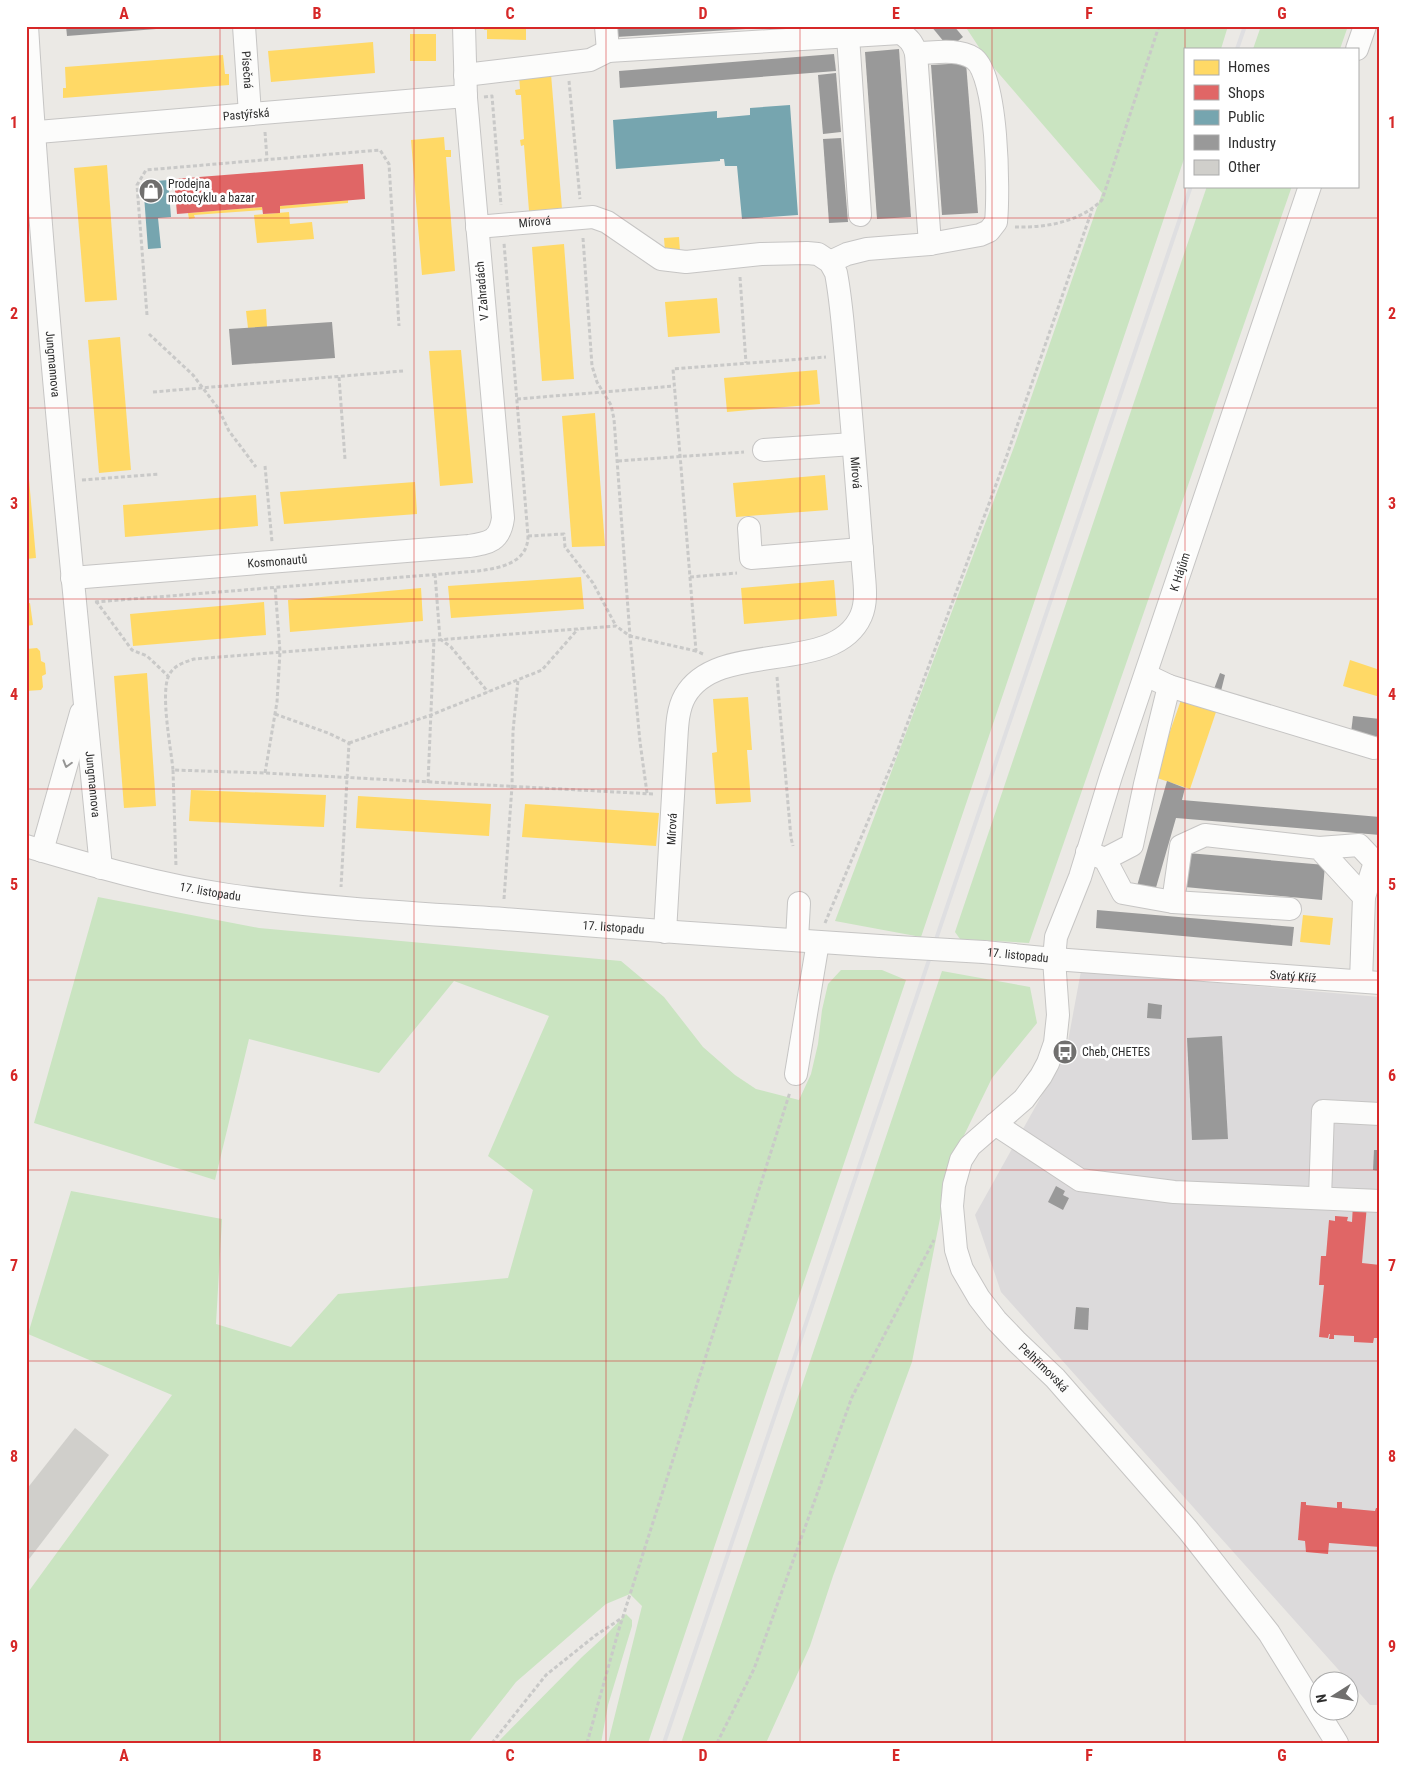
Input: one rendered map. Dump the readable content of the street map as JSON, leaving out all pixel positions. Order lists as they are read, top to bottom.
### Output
{
  "streets": {
    "street": [
      "Písečná",
      "Pastýřská",
      "Mírová",
      "V Zahradách",
      "Jungmannova",
      "Kosmonautů",
      "K Hájům",
      "17. listopadu",
      "Svatý Kříž",
      "Pelhřimovská"
    ]
  },
  "crossings": [
    ["Písečná", "Pastýřská"],
    ["Pastýřská", "V Zahradách"],
    ["Pastýřská", "Jungmannova"],
    ["Mírová", "V Zahradách"],
    ["Mírová", "17. listopadu"],
    ["V Zahradách", "Kosmonautů"],
    ["Jungmannova", "Kosmonautů"],
    ["Jungmannova", "17. listopadu"],
    ["K Hájům", "17. listopadu"],
    ["K Hájům", "Pelhřimovská"],
    ["17. listopadu", "Svatý Kříž"],
    ["17. listopadu", "Pelhřimovská"]
  ],
  "places": {
    "shop": ["Prodejna motocyklu a bazar"],
    "bus stop": ["Cheb, CHETES"]
  },
  "legend": [
    "Homes",
    "Shops",
    "Public",
    "Industry",
    "Other"
  ],
  "north": "left",
  "grid": {
    "columns": [
      "A",
      "B",
      "C",
      "D",
      "E",
      "F",
      "G"
    ],
    "rows": [
      "1",
      "2",
      "3",
      "4",
      "5",
      "6",
      "7",
      "8",
      "9"
    ]
  }
}
